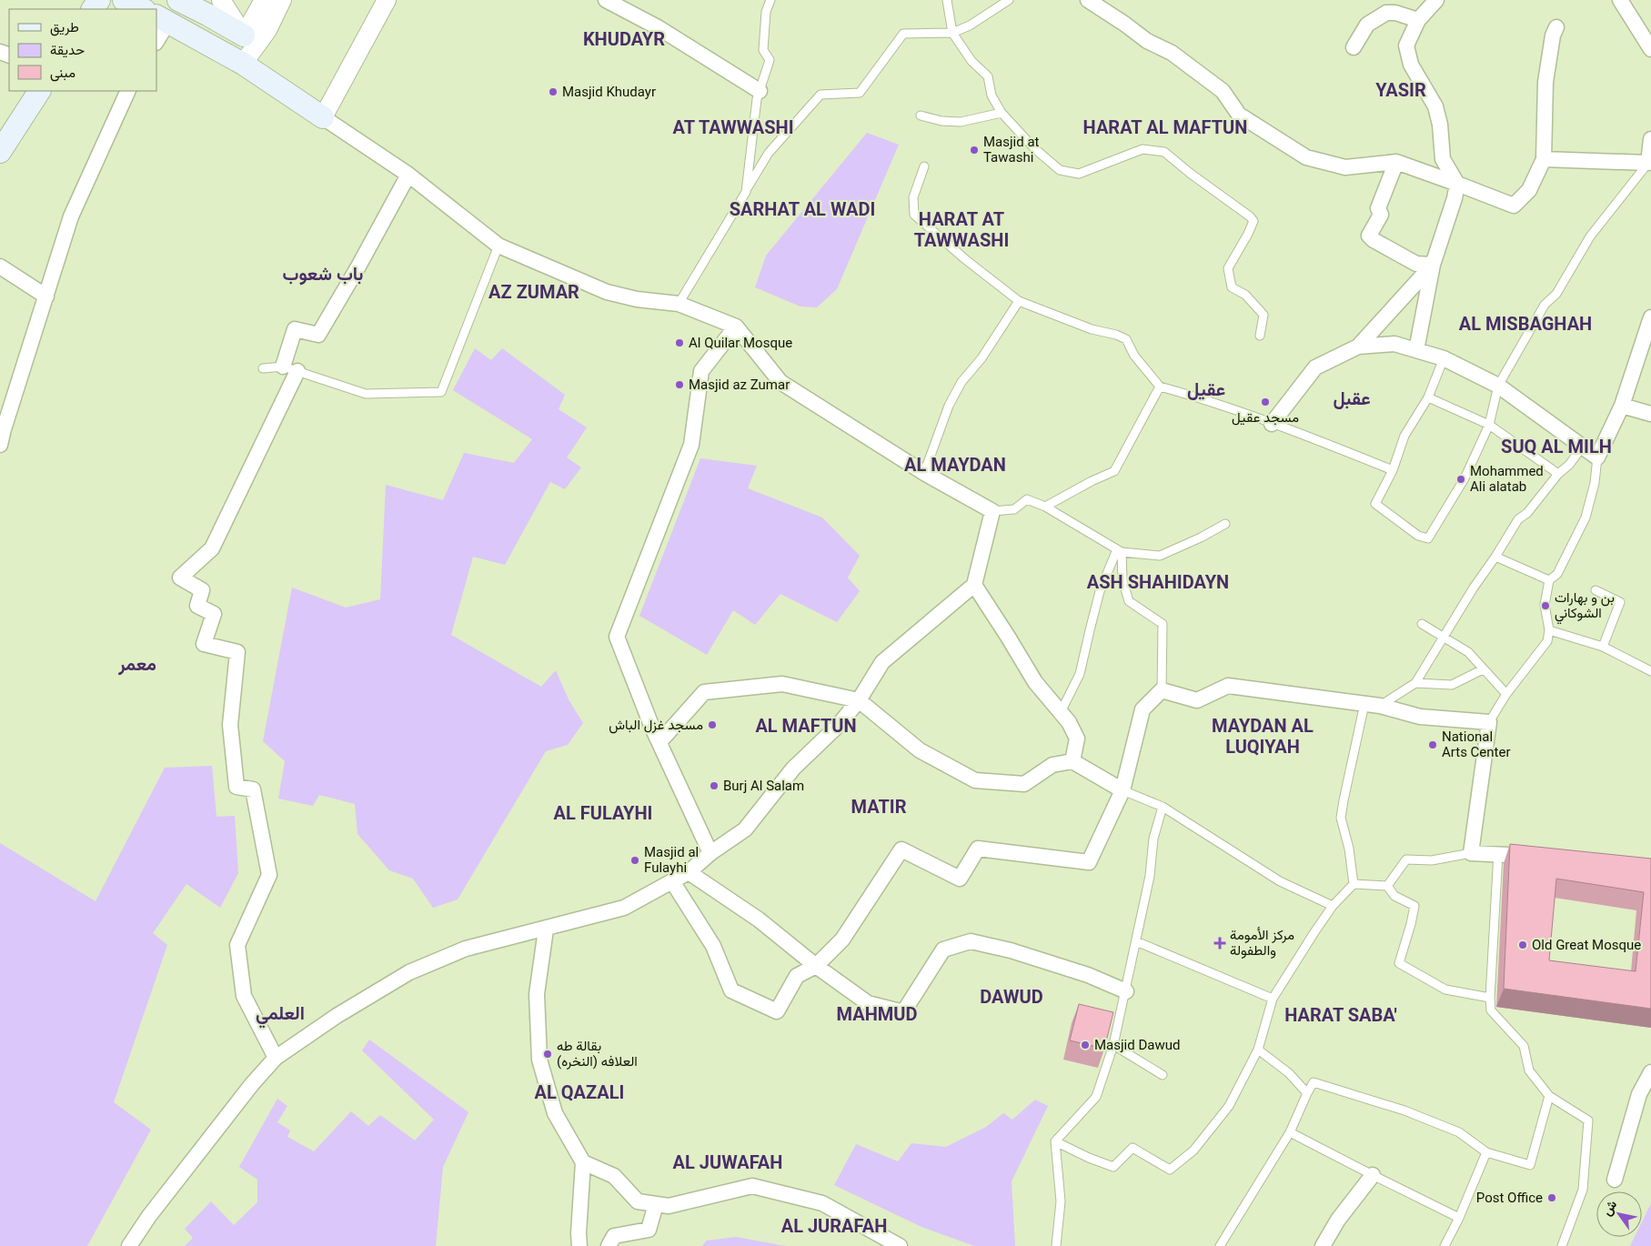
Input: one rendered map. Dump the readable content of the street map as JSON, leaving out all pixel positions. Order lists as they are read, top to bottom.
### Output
{
  "districts": [
    "KHUDAYR",
    "YASIR",
    "AT TAWWASHI",
    "HARAT AL MAFTUN",
    "SARHAT AL WADI",
    "HARAT AT TAWWASHI",
    "باب شعوب",
    "AZ ZUMAR",
    "AL MISBAGHAH",
    "عقيل",
    "عقبل",
    "SUQ AL MILH",
    "AL MAYDAN",
    "ASH SHAHIDAYN",
    "معمر",
    "AL MAFTUN",
    "MAYDAN AL LUQIYAH",
    "MATIR",
    "AL FULAYHI",
    "DAWUD",
    "العلمي",
    "MAHMUD",
    "HARAT SABA'",
    "AL QAZALI",
    "AL JUWAFAH",
    "AL JURAFAH"
  ],
  "places": {
    "other": [
      "Masjid Khudayr",
      "Masjid at Tawashi",
      "Al Quilar Mosque",
      "Masjid az Zumar",
      "مسجد عقيل",
      "Mohammed Ali alatab",
      "بن و بهارات الشوكاني",
      "مسجد غزل الباش",
      "National Arts Center",
      "Burj Al Salam",
      "Masjid al Fulayhi",
      "Old Great Mosque",
      "Masjid Dawud",
      "بقالة طه العلافه (النخره)",
      "Post Office"
    ],
    "health": ["مركز الأمومة والطفولة"]
  },
  "legend": ["طريق", "حديقة", "مبنى"],
  "north": "top left"
}
